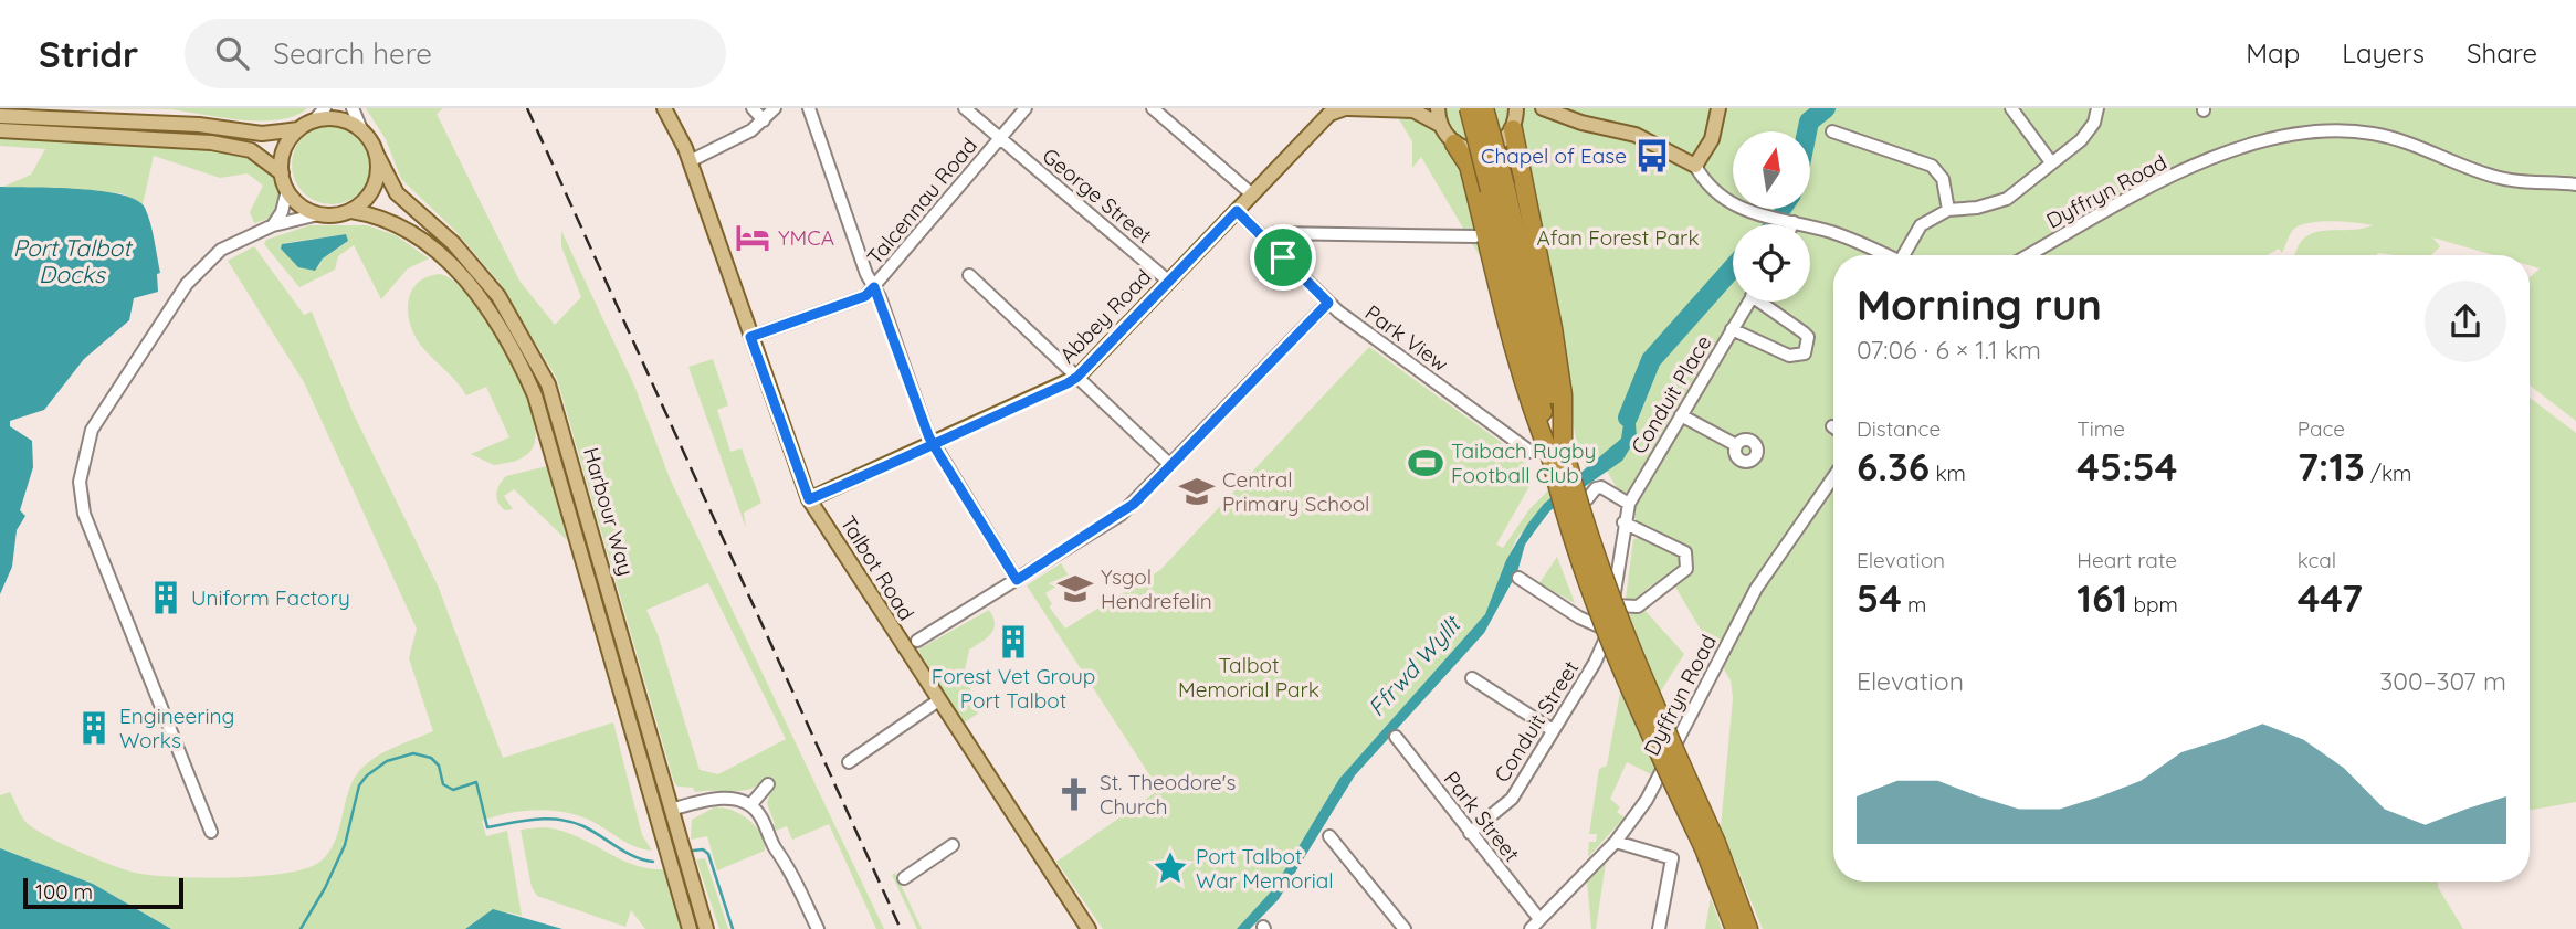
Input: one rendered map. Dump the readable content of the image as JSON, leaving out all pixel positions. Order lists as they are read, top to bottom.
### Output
{
  "streets": {
    "main road": ["Abbey Road", "Harbour Way", "Talbot Road"],
    "street": [
      "Dyffryn Road",
      "George Street",
      "Talcennau Road",
      "Park View",
      "Conduit Place",
      "Conduit Street",
      "Park Street"
    ]
  },
  "crossings": [
    ["Dyffryn Road", "Park Street"],
    ["George Street", "Talcennau Road"],
    ["George Street", "Abbey Road"],
    ["Talcennau Road", "Talbot Road"],
    ["Abbey Road", "Park View"],
    ["Abbey Road", "Talbot Road"],
    ["Conduit Place", "Conduit Street"],
    ["Conduit Street", "Park Street"]
  ],
  "water": ["Port Talbot Docks", "Ffrwd Wyllt"],
  "parks": ["Afan Forest Park", "Talbot Memorial Park"],
  "places": {
    "bus stop": ["Chapel of Ease"],
    "hotel": ["YMCA"],
    "sports": ["Taibach Rugby Football Club"],
    "school or university": ["Central Primary School", "Ysgol Hendrefelin"],
    "building": ["Uniform Factory", "Forest Vet Group Port Talbot", "Engineering Works"],
    "church": ["St. Theodore's Church"],
    "place": ["Port Talbot War Memorial"]
  },
  "scale_bar": "100 m",
  "north": "top",
  "page": {
    "header": "Stridr",
    "search": "Search here",
    "nav": ["Map", "Layers", "Share"],
    "heading": ["Morning run", "07:06 · 6 × 1.1 km"],
    "stats": [
      ["Distance", "6.36 km"],
      ["Time", "45:54"],
      ["Pace", "7:13 /km"],
      ["Elevation", "54 m"],
      ["Heart rate", "161 bpm"],
      ["kcal", "447"]
    ],
    "chart": ["Elevation", "300–307 m"],
    "scale": "100 m"
  }
}
